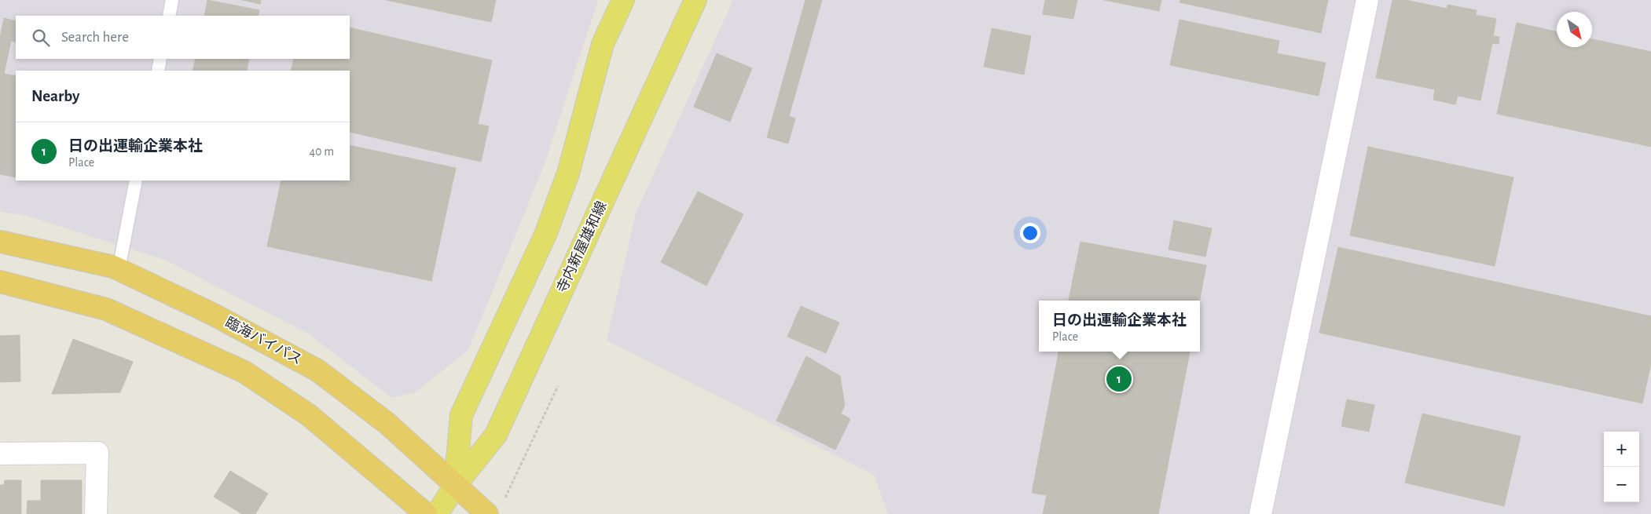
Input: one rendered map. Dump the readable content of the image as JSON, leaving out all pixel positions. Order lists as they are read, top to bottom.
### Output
{
  "streets": {
    "highway": ["臨海バイパス"],
    "main road": ["寺内新屋雄和線"]
  },
  "crossings": [
    ["寺内新屋雄和線", "臨海バイパス"]
  ],
  "north": "bottom right",
  "page": {
    "search": "Search here",
    "heading": "Nearby",
    "list": [
      {
        "mark": "1",
        "name": "日の出運輸企業本社",
        "note": "Place",
        "value": "40 m"
      }
    ],
    "popup": ["日の出運輸企業本社", "Place"],
    "pins": "1",
    "map_buttons": ["+", "−"]
  }
}
